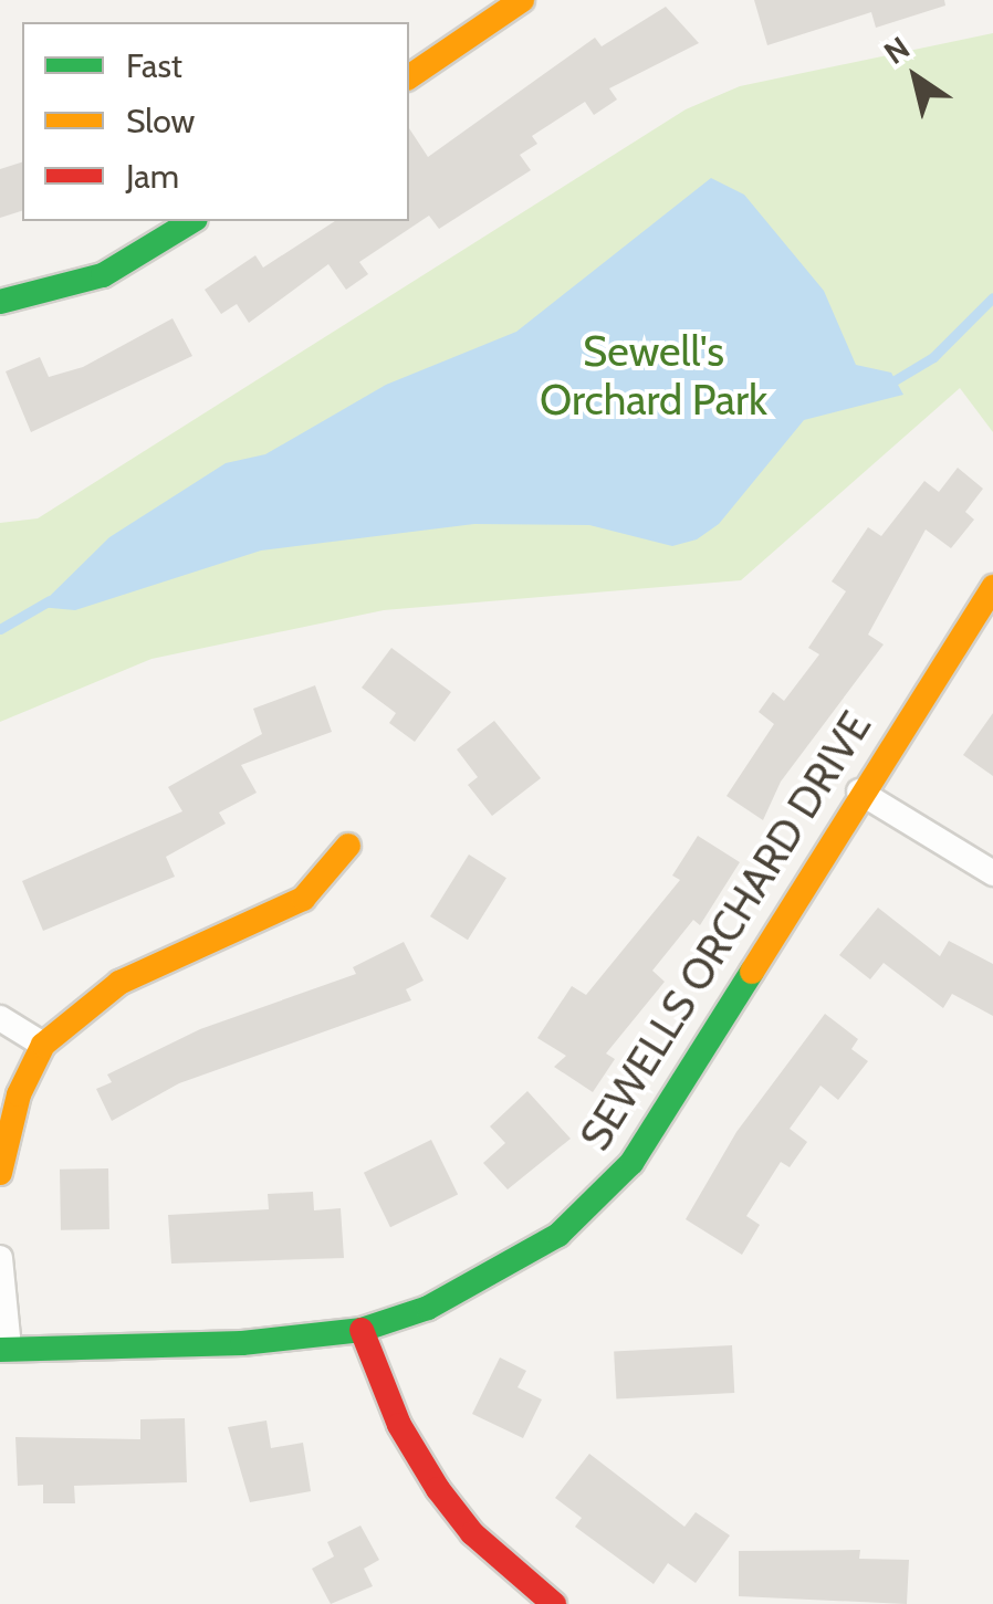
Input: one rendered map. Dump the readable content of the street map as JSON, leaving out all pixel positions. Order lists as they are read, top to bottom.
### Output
{
  "streets": {
    "street": ["SEWELLS ORCHARD DRIVE"]
  },
  "parks": ["Sewell's Orchard Park"],
  "legend": ["Fast", "Slow", "Jam"],
  "north": "top left"
}
